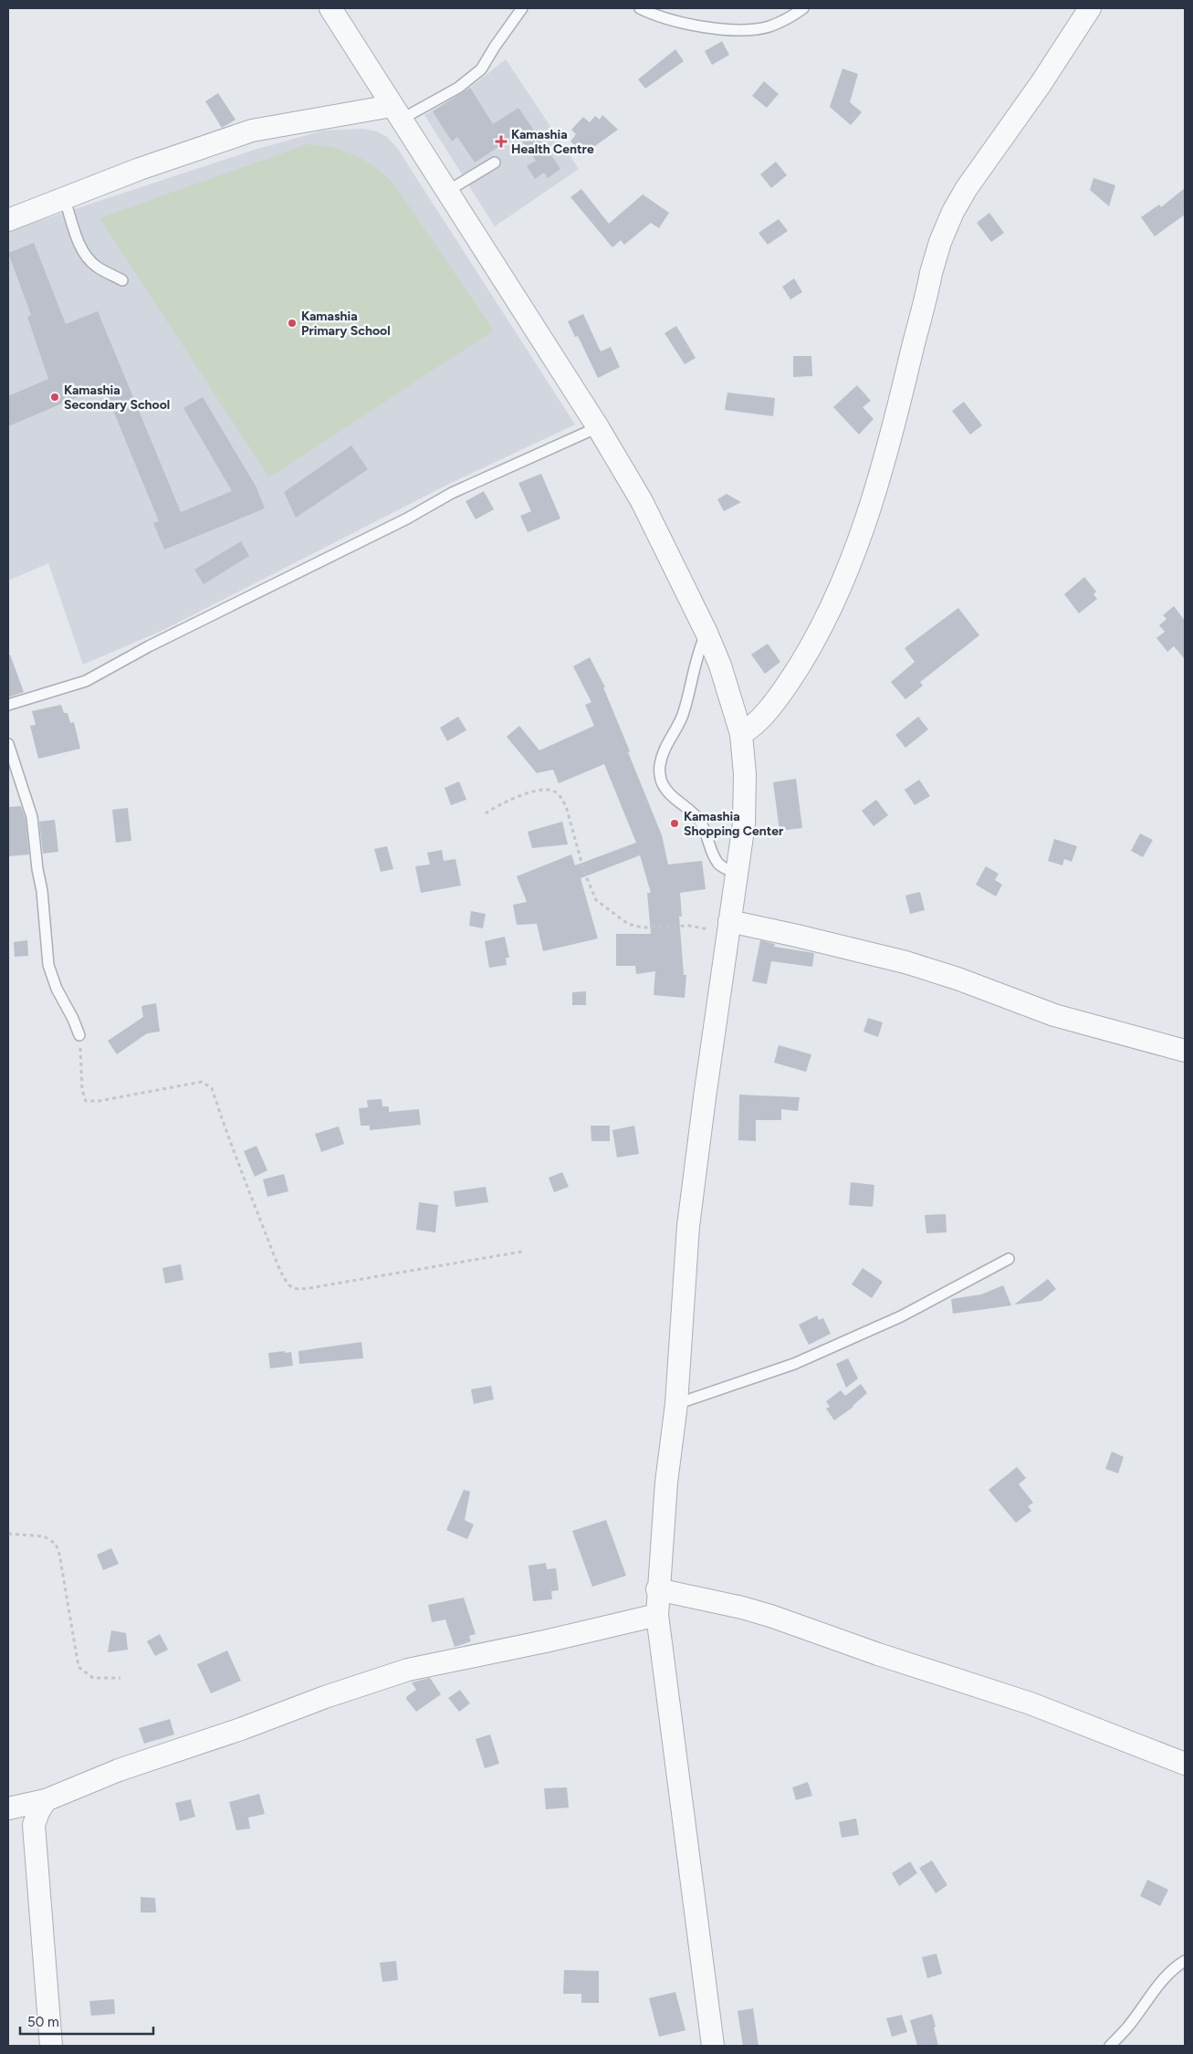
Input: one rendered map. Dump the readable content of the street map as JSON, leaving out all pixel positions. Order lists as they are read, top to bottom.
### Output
{
  "places": {
    "health": ["Kamashia Health Centre"],
    "other": ["Kamashia Primary School", "Kamashia Secondary School", "Kamashia Shopping Center"]
  },
  "scale_bar": "50 m"
}
